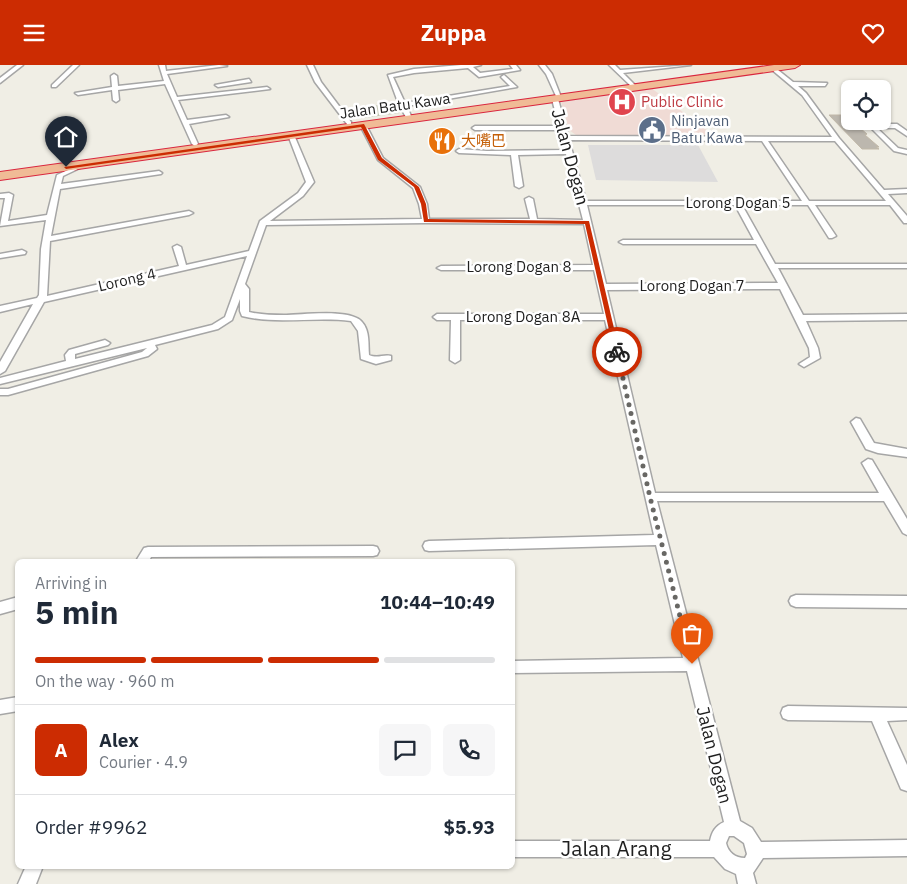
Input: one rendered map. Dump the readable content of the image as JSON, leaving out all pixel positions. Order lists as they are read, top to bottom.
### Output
{
  "streets": {
    "highway": ["Jalan Batu Kawa"],
    "street": [
      "Jalan Dogan",
      "Lorong Dogan 5",
      "Lorong Dogan 8",
      "Lorong 4",
      "Lorong Dogan 7",
      "Lorong Dogan 8A",
      "Jalan Arang"
    ]
  },
  "crossings": [
    ["Jalan Batu Kawa", "Jalan Dogan"],
    ["Jalan Dogan", "Lorong Dogan 5"],
    ["Jalan Dogan", "Lorong Dogan 8"],
    ["Jalan Dogan", "Lorong Dogan 7"],
    ["Jalan Dogan", "Lorong Dogan 8A"],
    ["Jalan Dogan", "Jalan Arang"]
  ],
  "places": {
    "hospital": ["Public Clinic"],
    "public building": ["Ninjavan Batu Kawa"],
    "restaurant": ["大嘴巴"]
  },
  "page": {
    "header": "Zuppa",
    "heading": ["5 min", "Arriving in", "10:44–10:49"],
    "panel": [
      "Alex",
      "Courier · 4.9",
      "Order #9962",
      "$5.93"
    ],
    "bar": "On the way · 960 m",
    "round": "A"
  }
}
